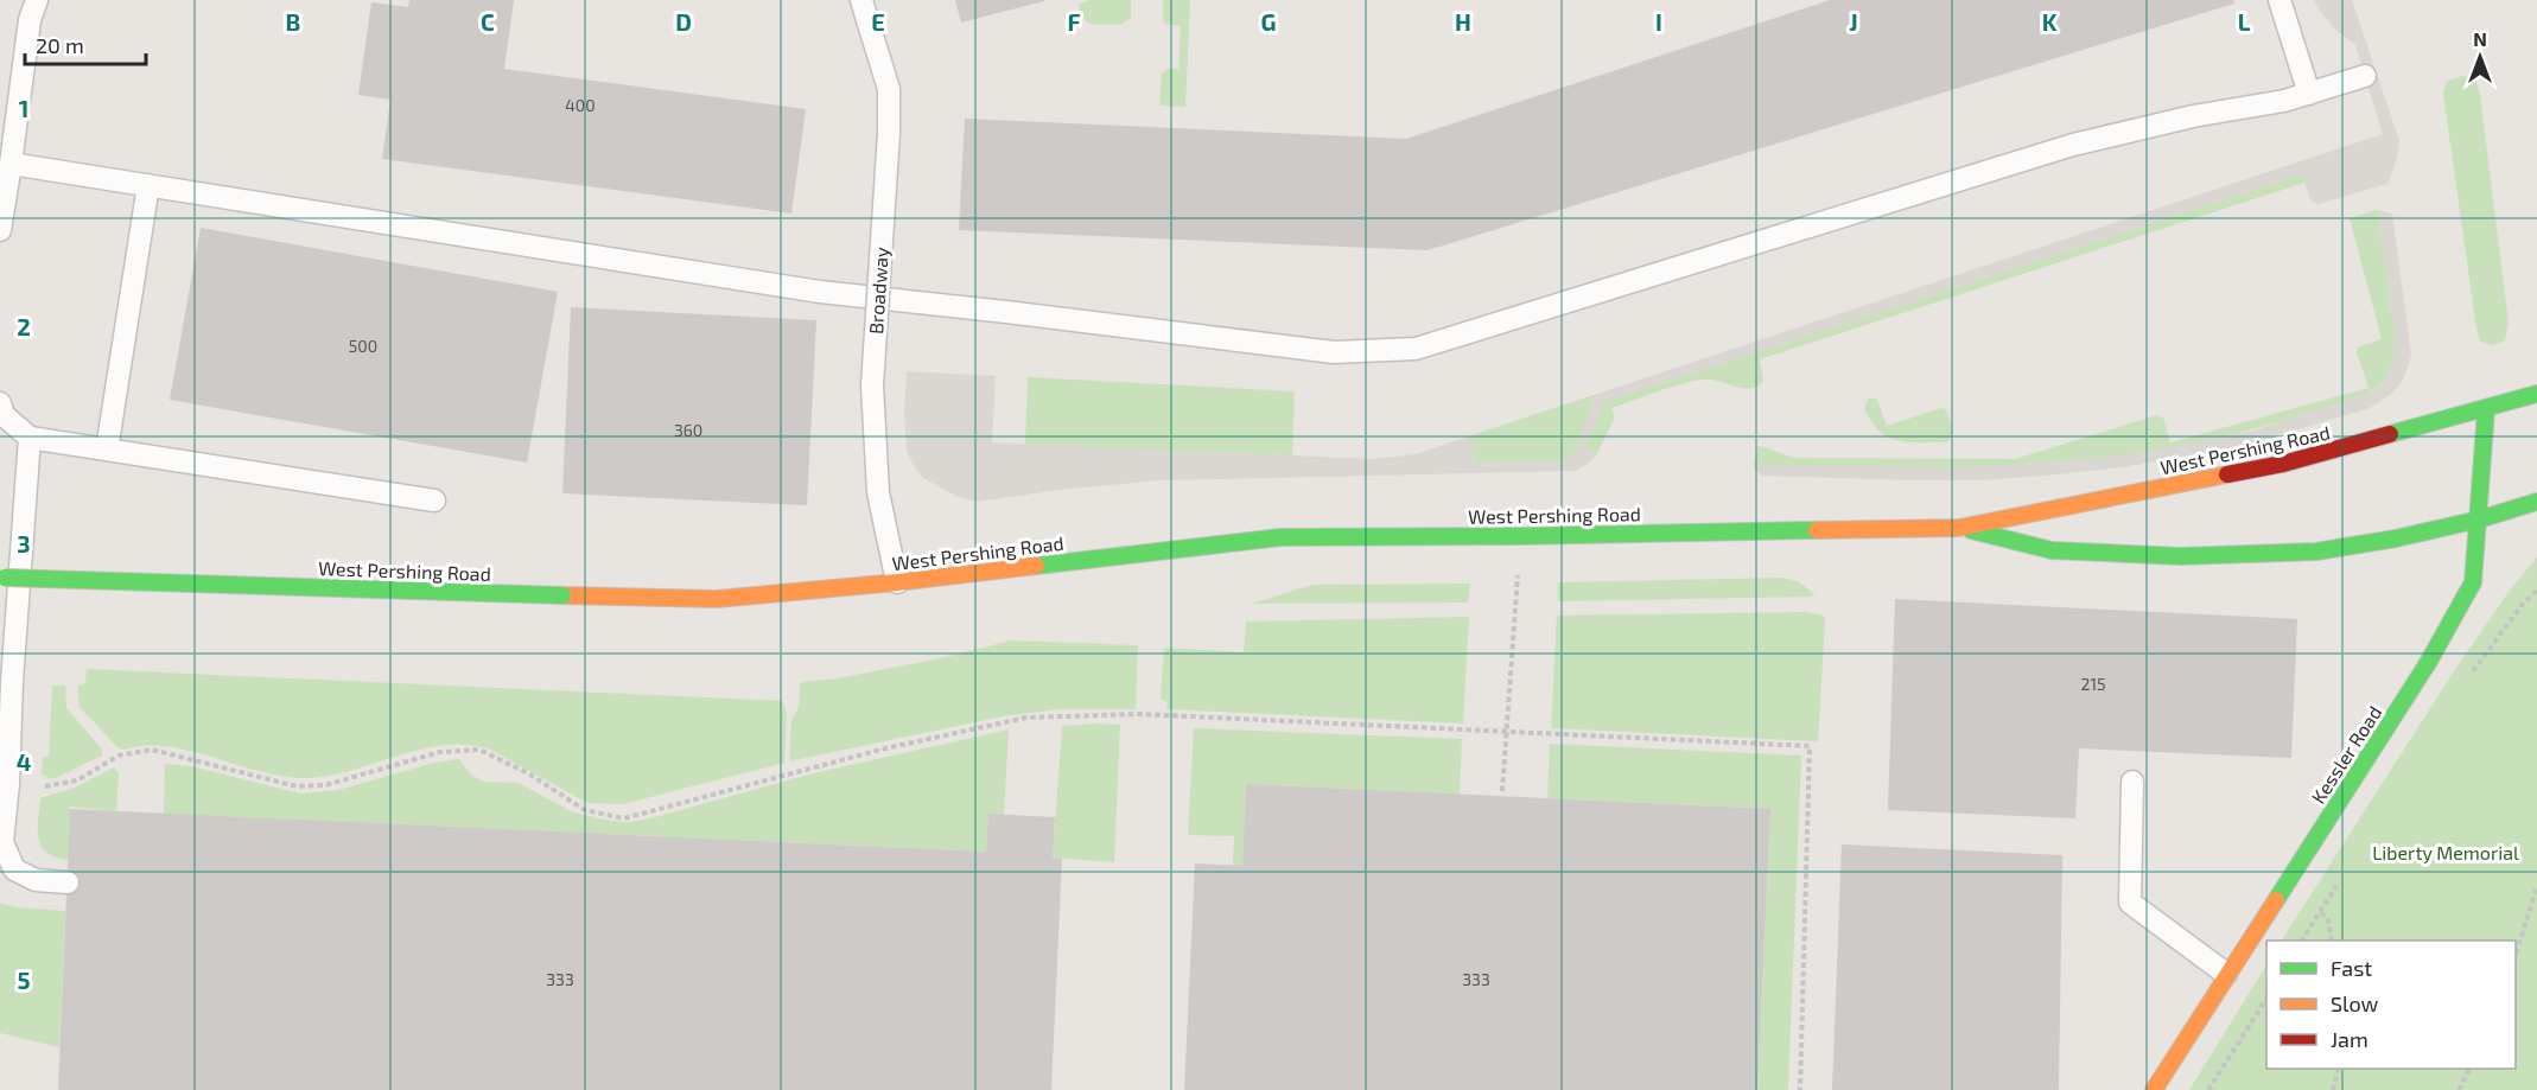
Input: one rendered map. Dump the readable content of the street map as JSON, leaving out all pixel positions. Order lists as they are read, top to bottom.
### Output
{
  "streets": {
    "main road": ["West Pershing Road", "Kessler Road"],
    "lane": ["Broadway"]
  },
  "crossings": [
    ["Broadway", "West Pershing Road"],
    ["West Pershing Road", "Kessler Road"]
  ],
  "parks": ["Liberty Memorial"],
  "house_numbers": [
    "400",
    "500",
    "360",
    "215",
    "333",
    "333"
  ],
  "legend": ["Fast", "Slow", "Jam"],
  "scale_bar": "20 m",
  "north": "top",
  "grid": {
    "columns": [
      "B",
      "C",
      "D",
      "E",
      "F",
      "G",
      "H",
      "I",
      "J",
      "K",
      "L"
    ],
    "rows": [
      "1",
      "2",
      "3",
      "4",
      "5"
    ]
  }
}
